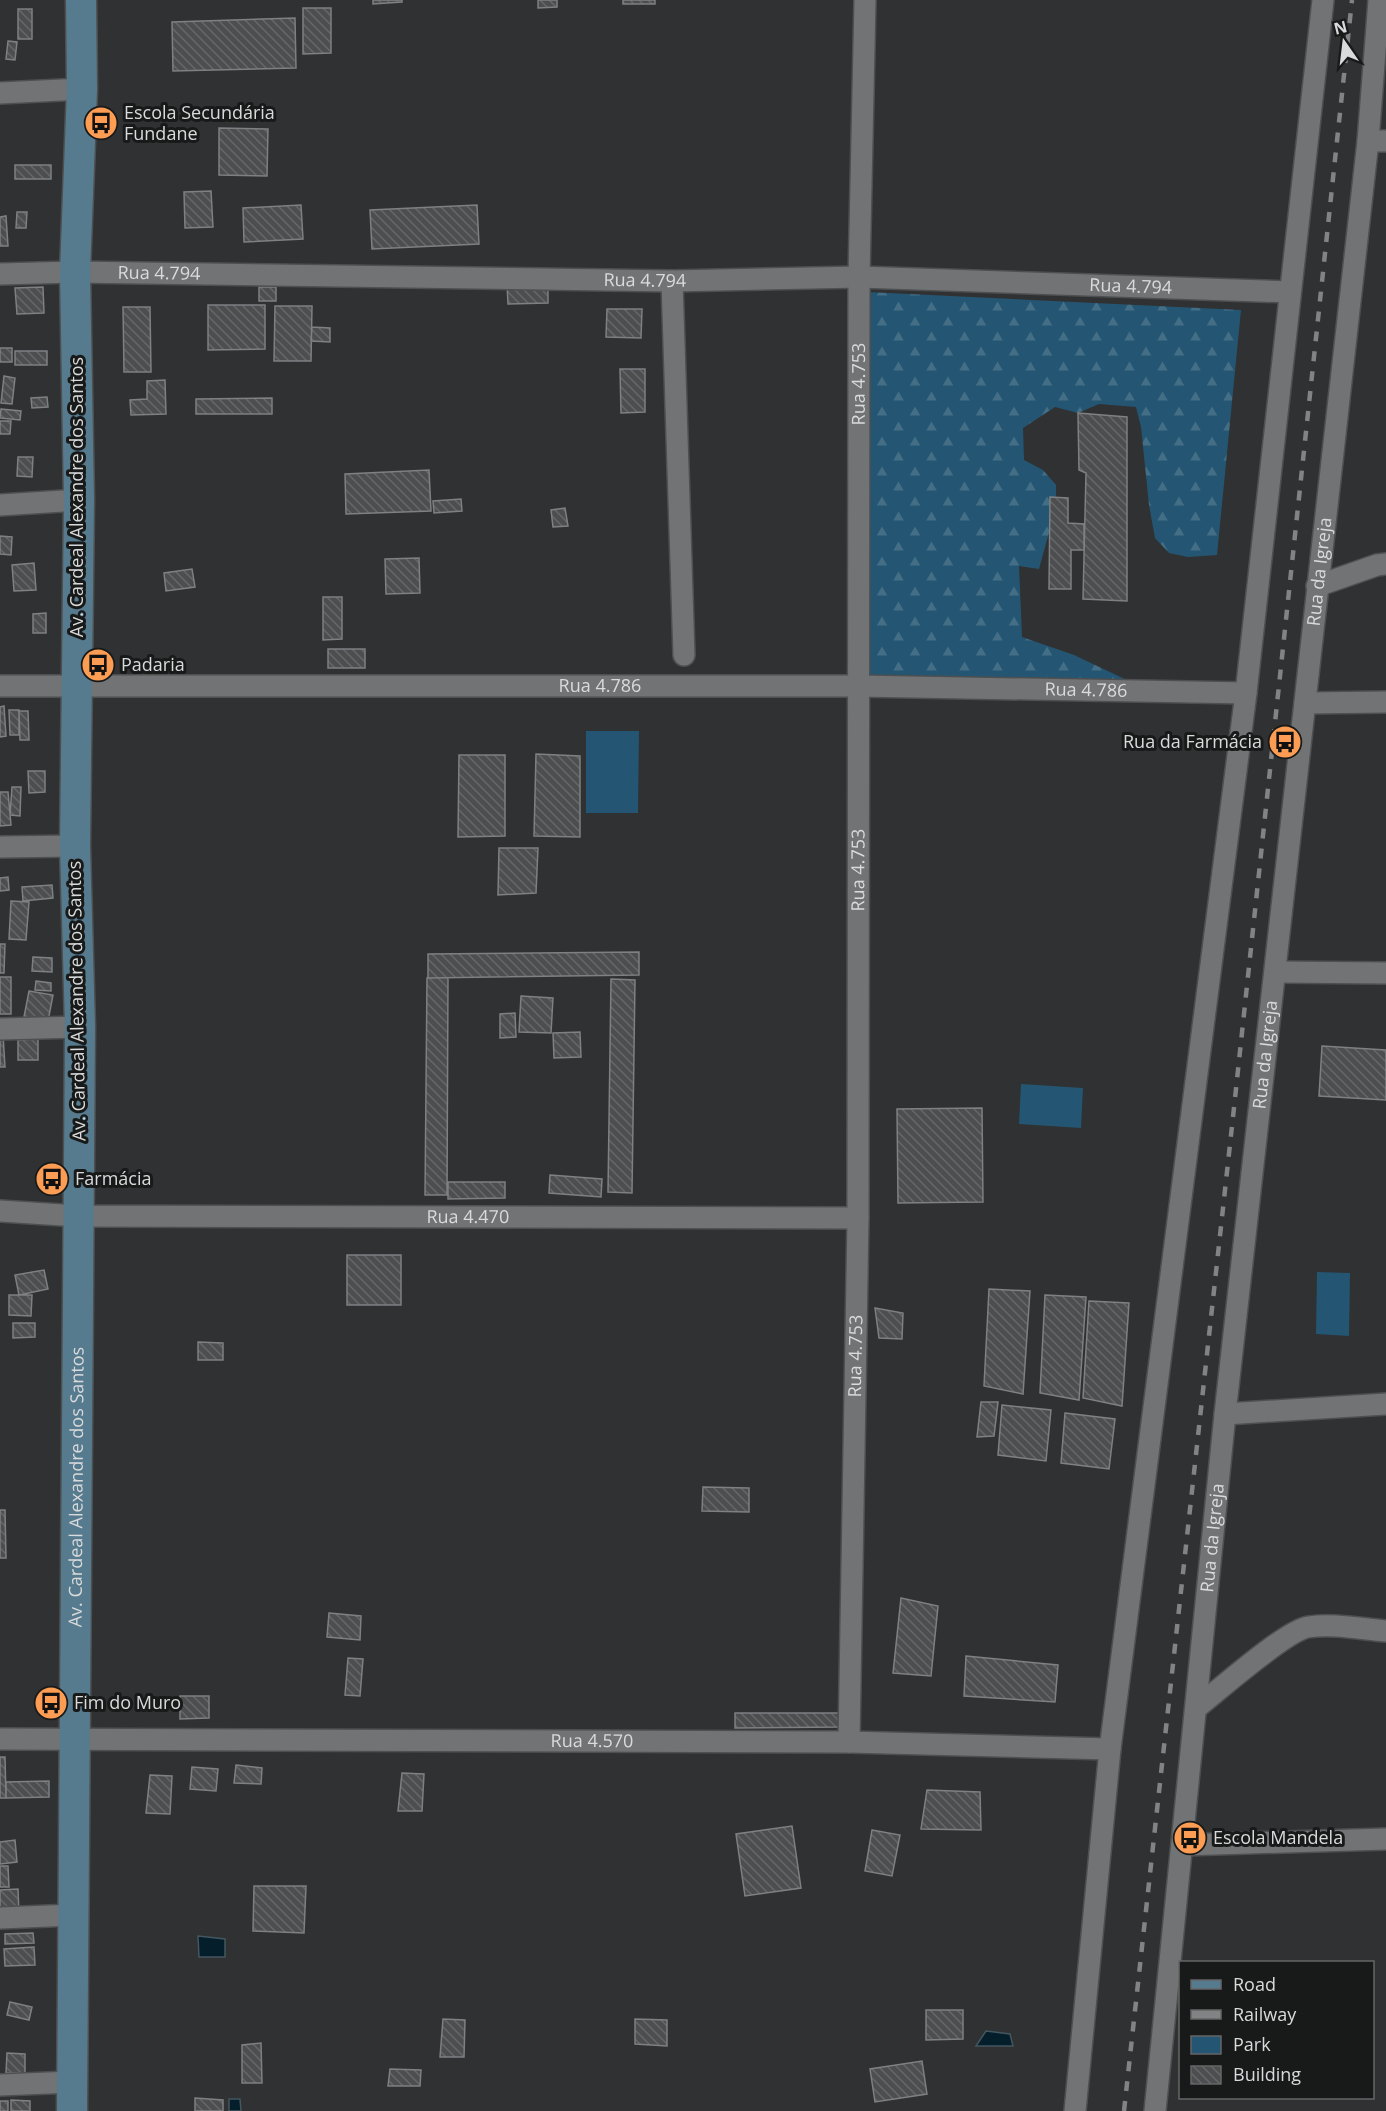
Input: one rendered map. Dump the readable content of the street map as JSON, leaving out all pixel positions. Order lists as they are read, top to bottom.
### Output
{
  "streets": {
    "main road": ["Av. Cardeal Alexandre dos Santos"],
    "street": [
      "Rua 4.794",
      "Rua 4.753",
      "Rua da Igreja",
      "Rua 4.786",
      "Rua 4.470",
      "Rua 4.570"
    ]
  },
  "crossings": [
    ["Rua 4.794", "Rua 4.753"],
    ["Rua 4.794", "Av. Cardeal Alexandre dos Santos"],
    ["Rua 4.753", "Rua 4.786"],
    ["Rua 4.753", "Rua 4.470"],
    ["Rua 4.753", "Rua 4.570"],
    ["Av. Cardeal Alexandre dos Santos", "Rua 4.786"],
    ["Av. Cardeal Alexandre dos Santos", "Rua 4.470"],
    ["Av. Cardeal Alexandre dos Santos", "Rua 4.570"]
  ],
  "places": {
    "bus stop": [
      "Escola Secundária Fundane",
      "Padaria",
      "Rua da Farmácia",
      "Farmácia",
      "Fim do Muro",
      "Escola Mandela"
    ]
  },
  "legend": [
    "Road",
    "Railway",
    "Park",
    "Building"
  ],
  "north": "top"
}
